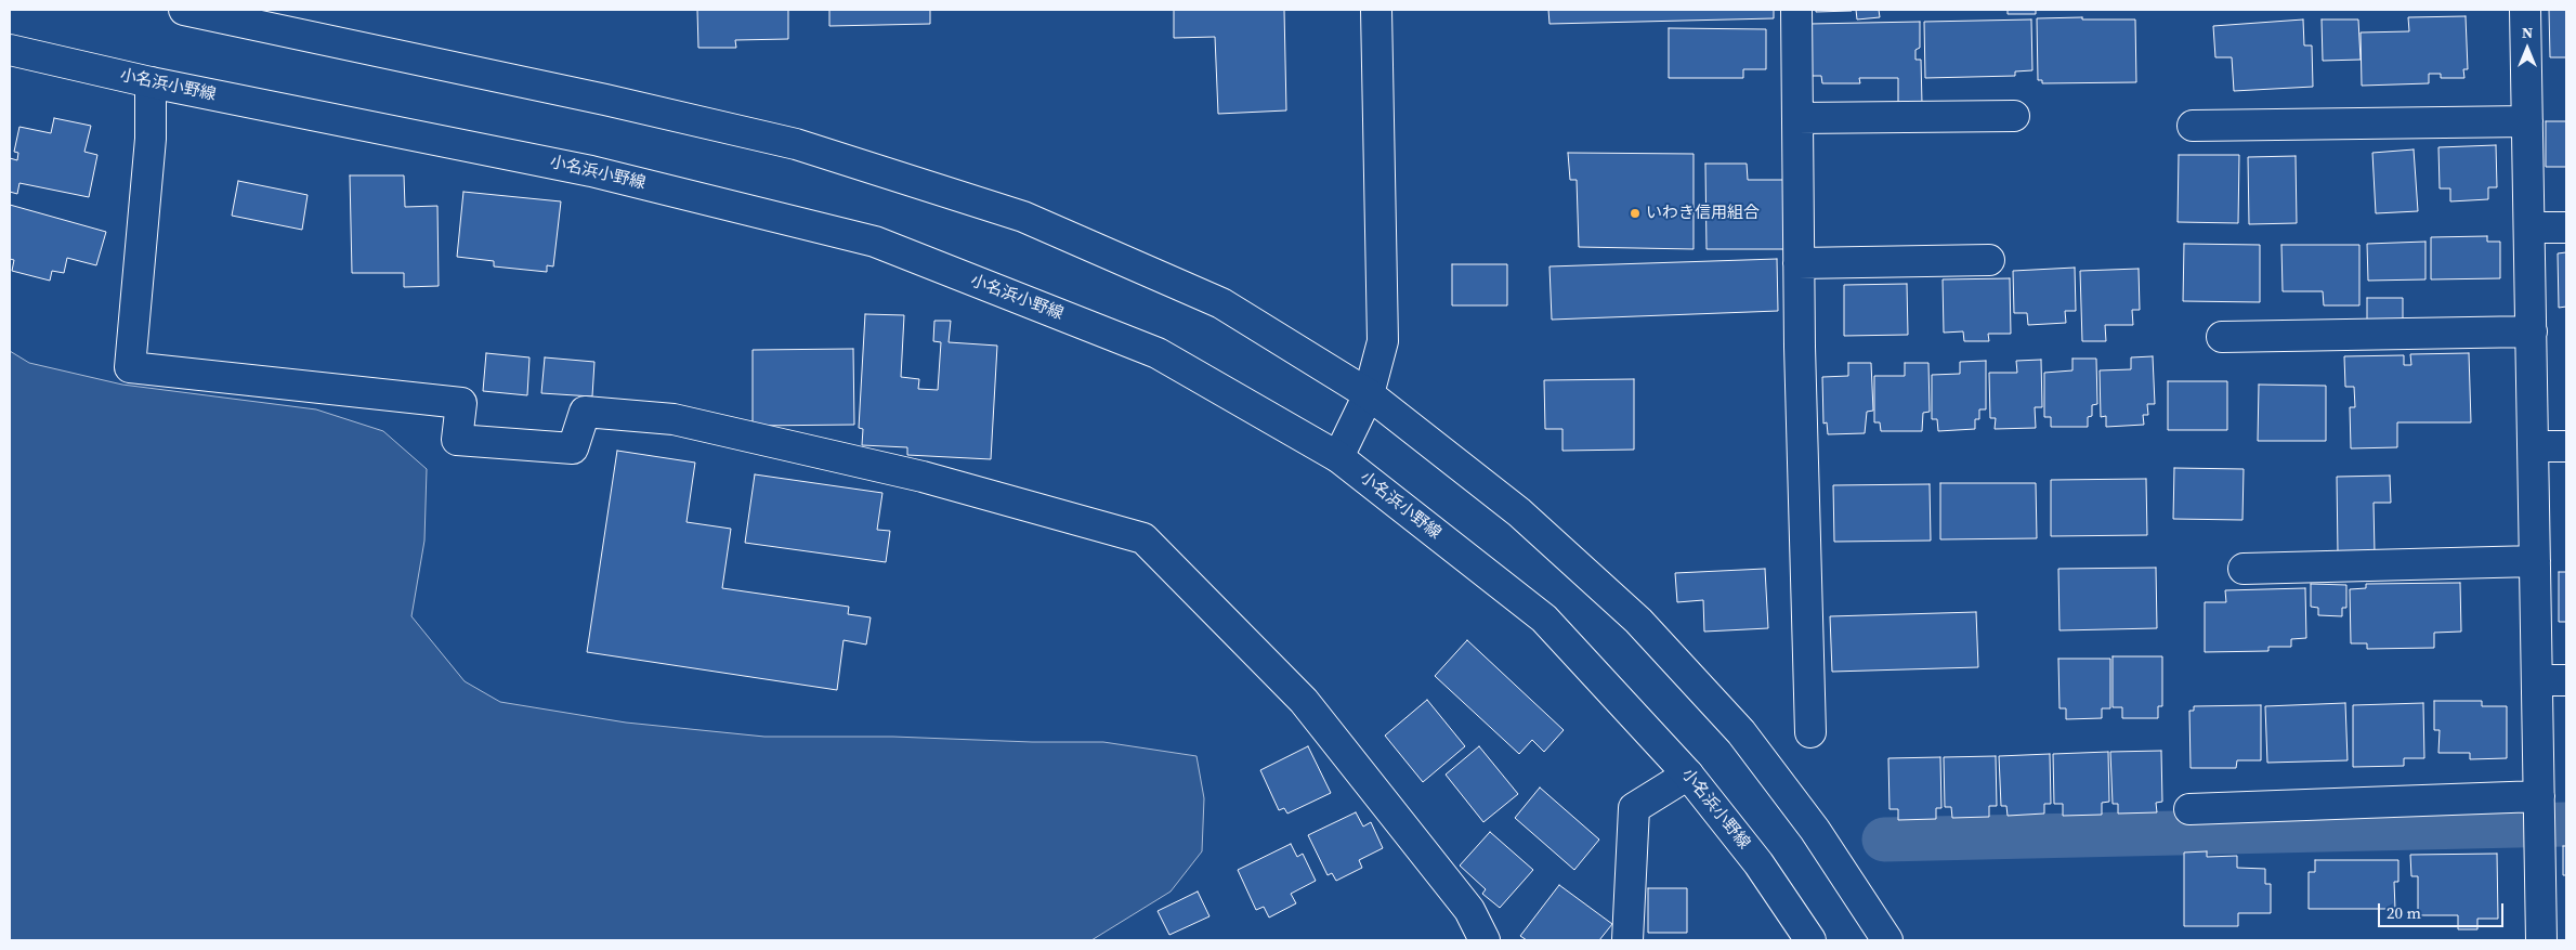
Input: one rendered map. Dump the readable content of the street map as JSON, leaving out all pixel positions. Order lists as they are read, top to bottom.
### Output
{
  "streets": {
    "street": ["小名浜小野線"]
  },
  "places": ["いわき信用組合"],
  "scale_bar": "20 m",
  "north": "top"
}
